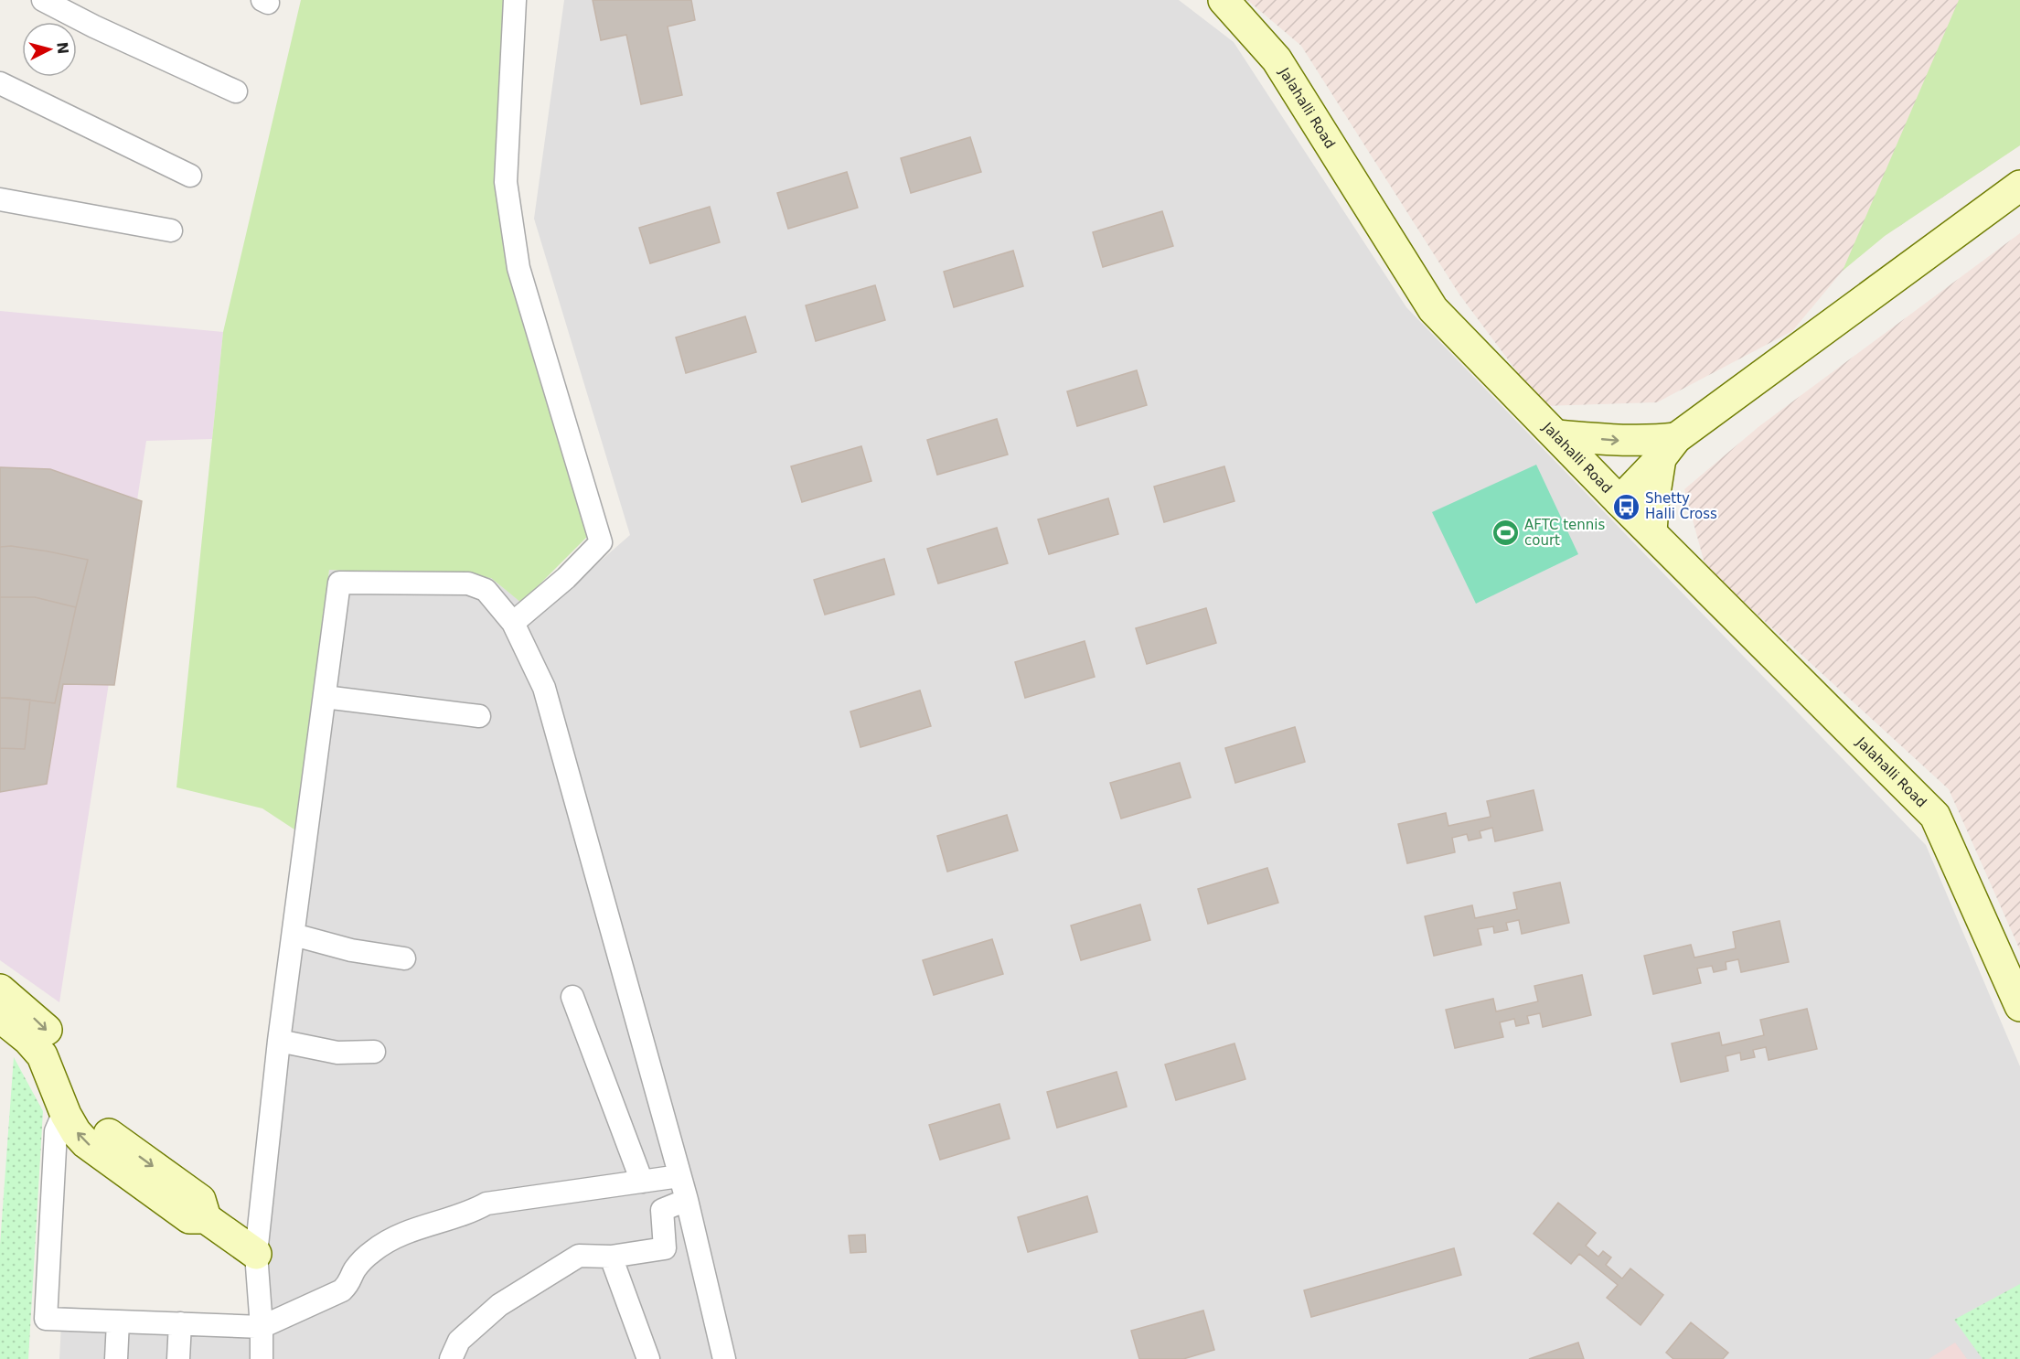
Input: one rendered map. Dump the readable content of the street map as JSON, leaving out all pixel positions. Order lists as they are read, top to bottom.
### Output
{
  "streets": {
    "main road": ["Jalahalli Road"]
  },
  "places": {
    "bus stop": ["Shetty Halli Cross"],
    "sports": ["AFTC tennis court"]
  },
  "north": "right"
}
